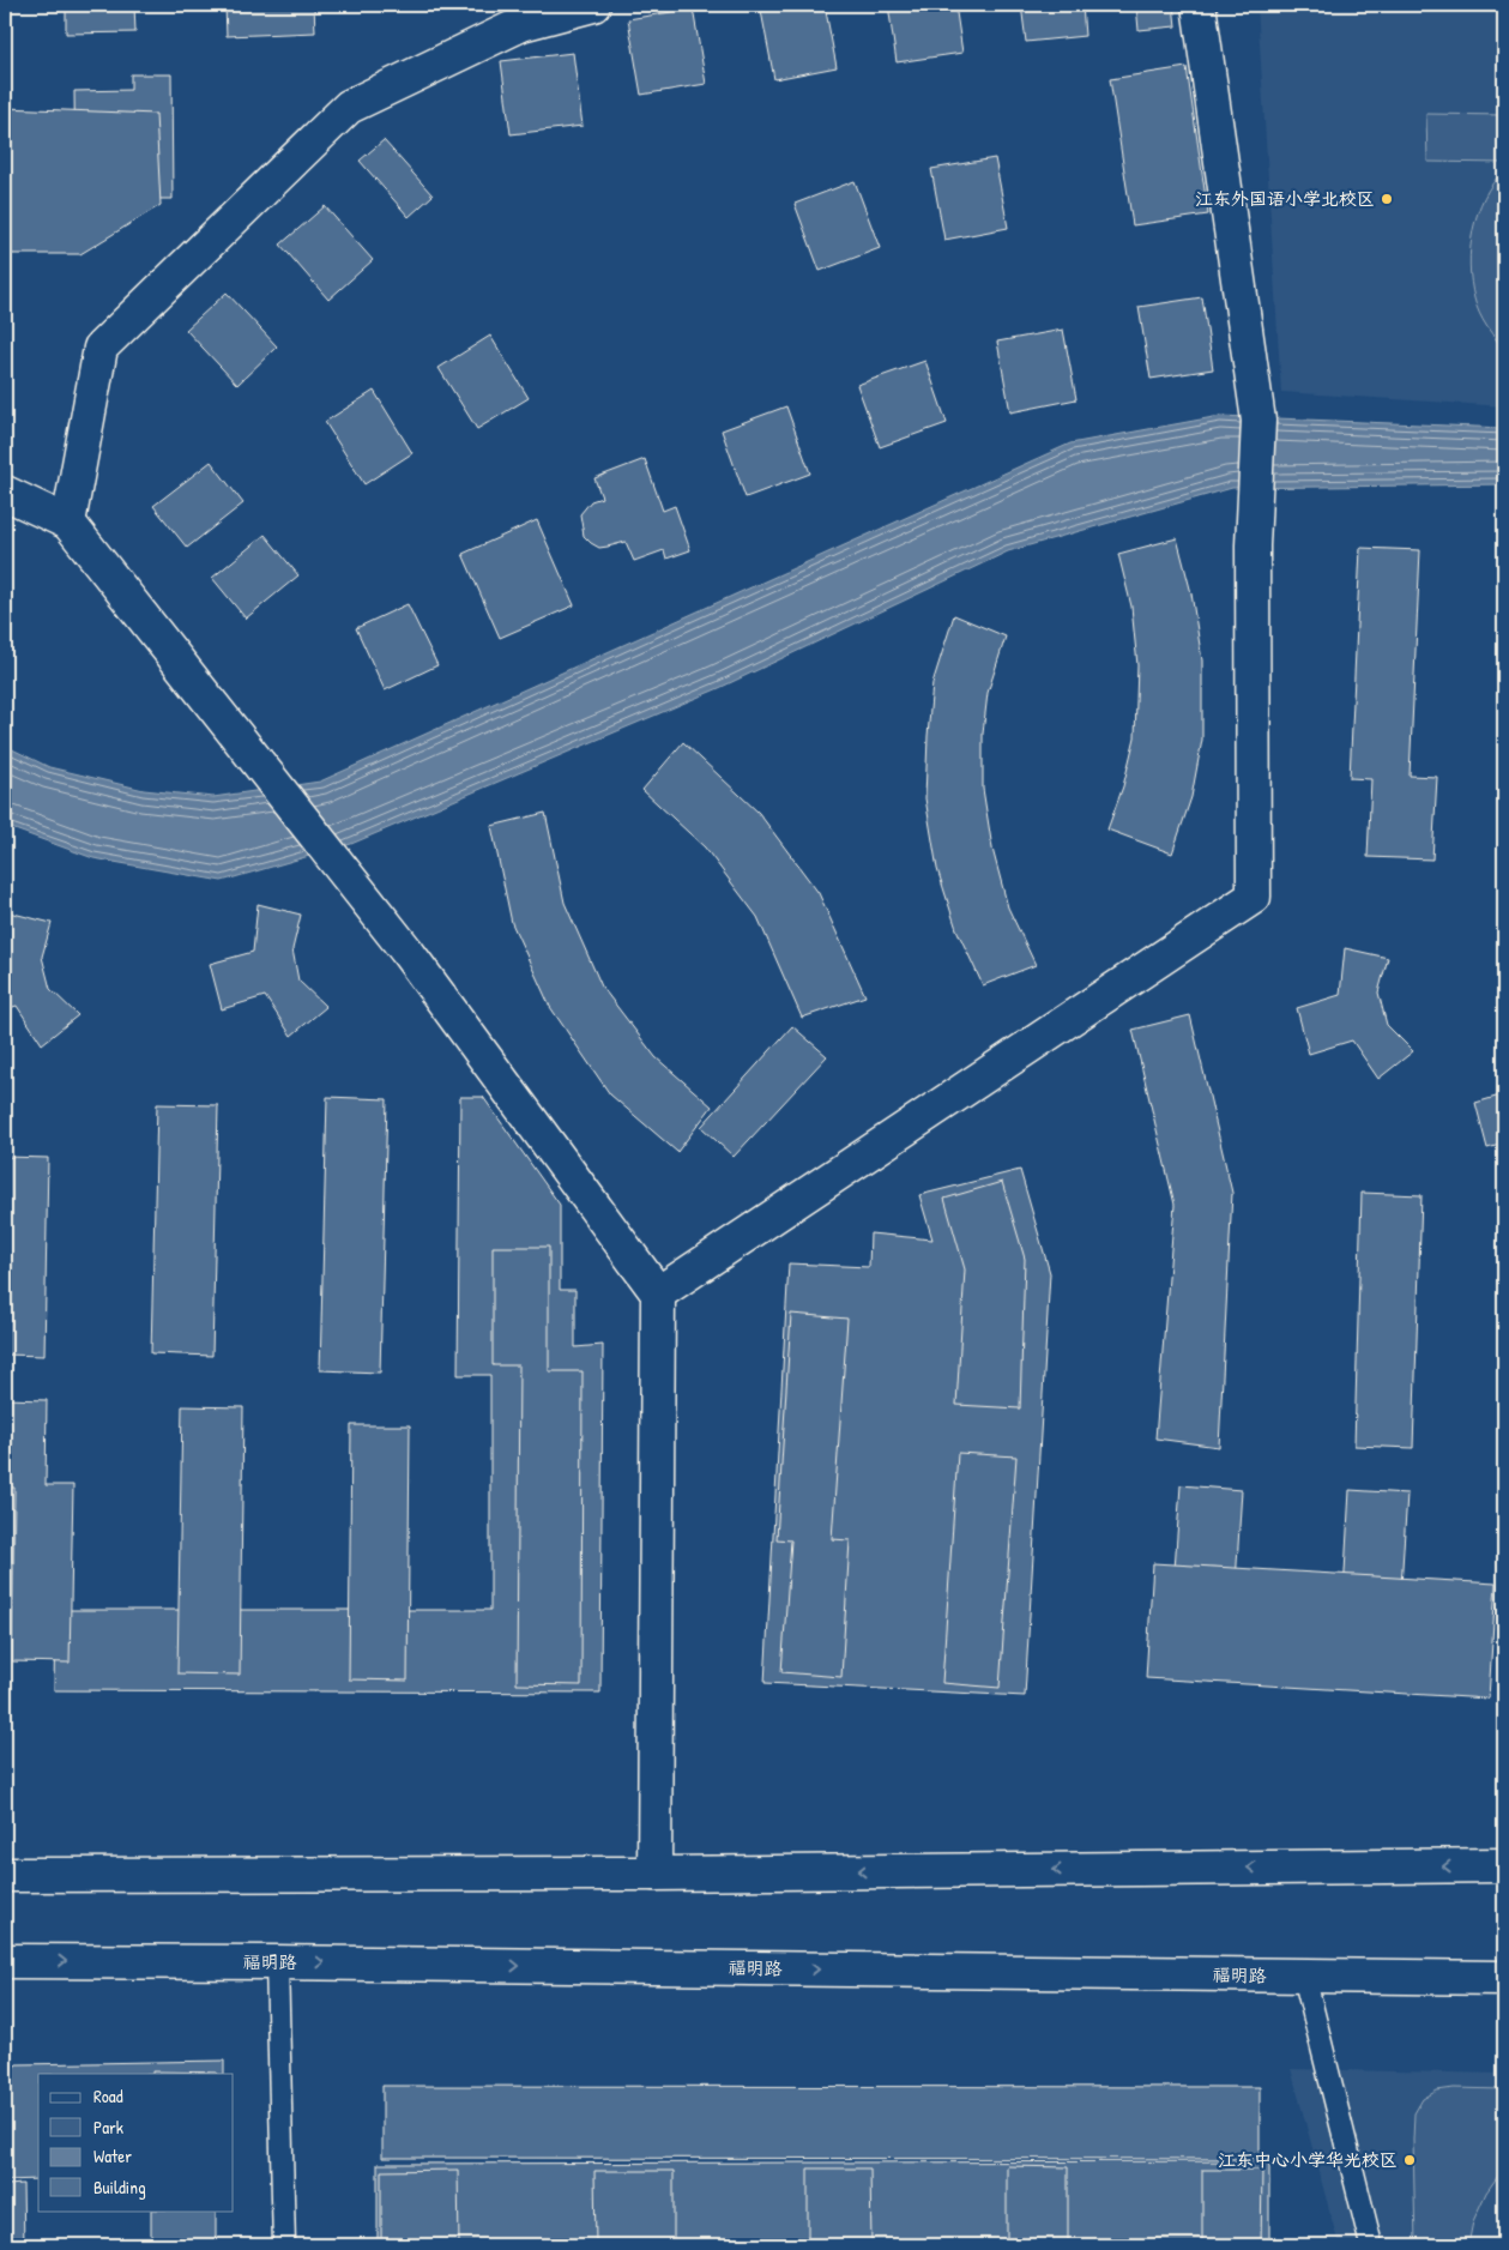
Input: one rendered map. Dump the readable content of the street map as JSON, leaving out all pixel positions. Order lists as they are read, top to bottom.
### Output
{
  "streets": {
    "street": ["福明路"]
  },
  "places": ["江东外国语小学北校区", "江东中心小学华光校区"],
  "legend": [
    "Road",
    "Park",
    "Water",
    "Building"
  ]
}
